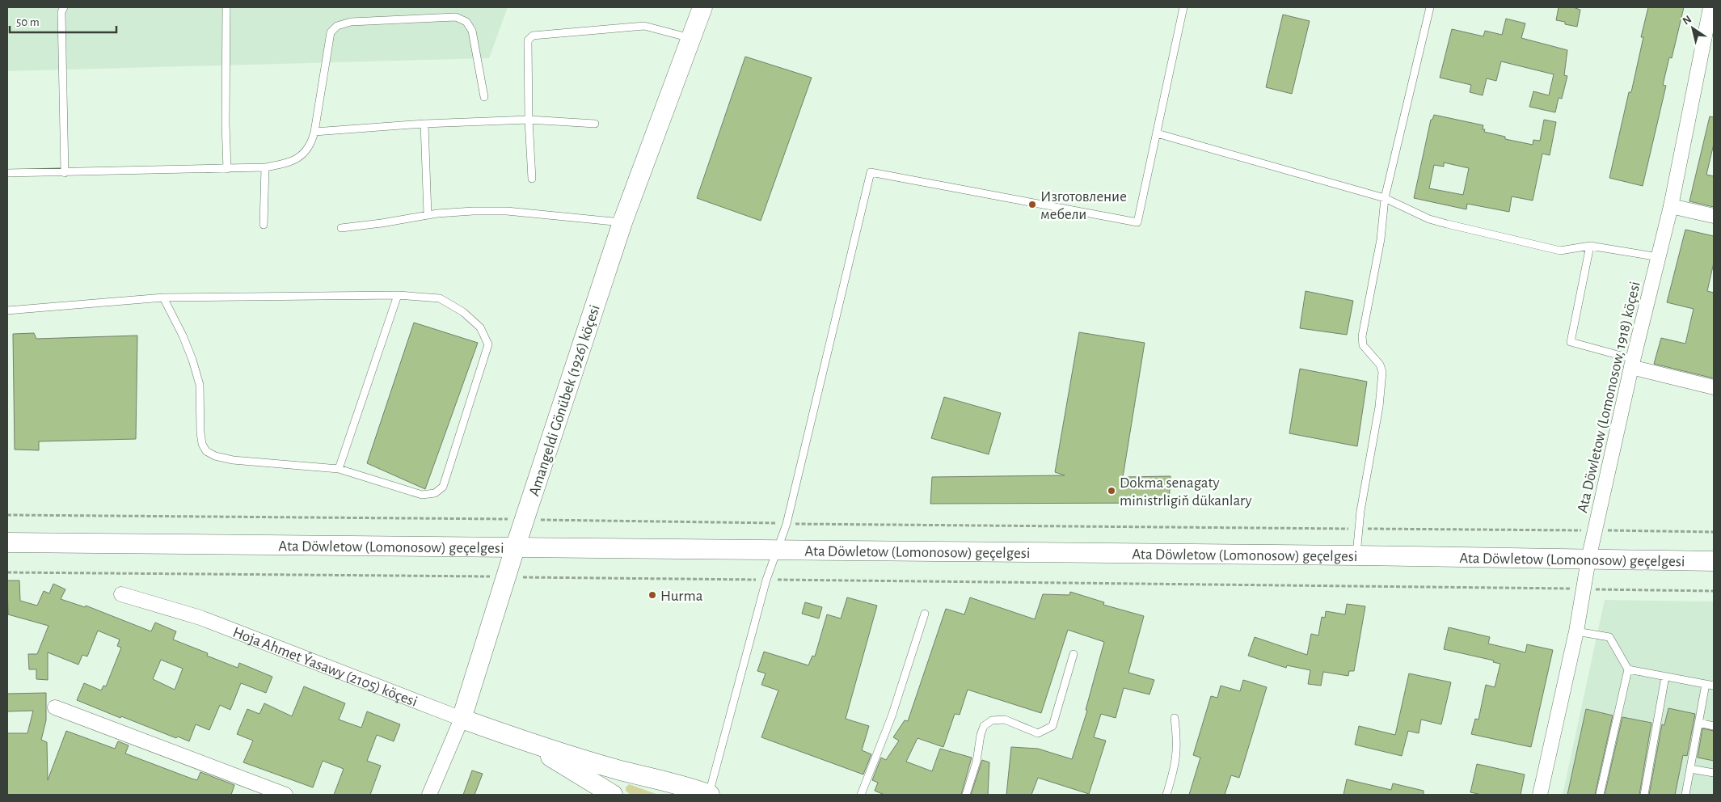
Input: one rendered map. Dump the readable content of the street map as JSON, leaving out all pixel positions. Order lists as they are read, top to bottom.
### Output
{
  "streets": {
    "street": [
      "Ata Döwletow (Lomonosow, 1918) köçesi",
      "Amangeldi Gönübek (1926) köçesi",
      "Ata Döwletow (Lomonosow) geçelgesi",
      "Hoja Ahmet Ýasawy (2105) köçesi"
    ]
  },
  "crossings": [
    ["Ata Döwletow (Lomonosow, 1918) köçesi", "Ata Döwletow (Lomonosow) geçelgesi"],
    ["Amangeldi Gönübek (1926) köçesi", "Ata Döwletow (Lomonosow) geçelgesi"],
    ["Amangeldi Gönübek (1926) köçesi", "Hoja Ahmet Ýasawy (2105) köçesi"]
  ],
  "places": ["Изготовление мебели", "Dokma senagaty ministrligiň dükanlary", "Hurma"],
  "scale_bar": "50 m",
  "north": "top left"
}
